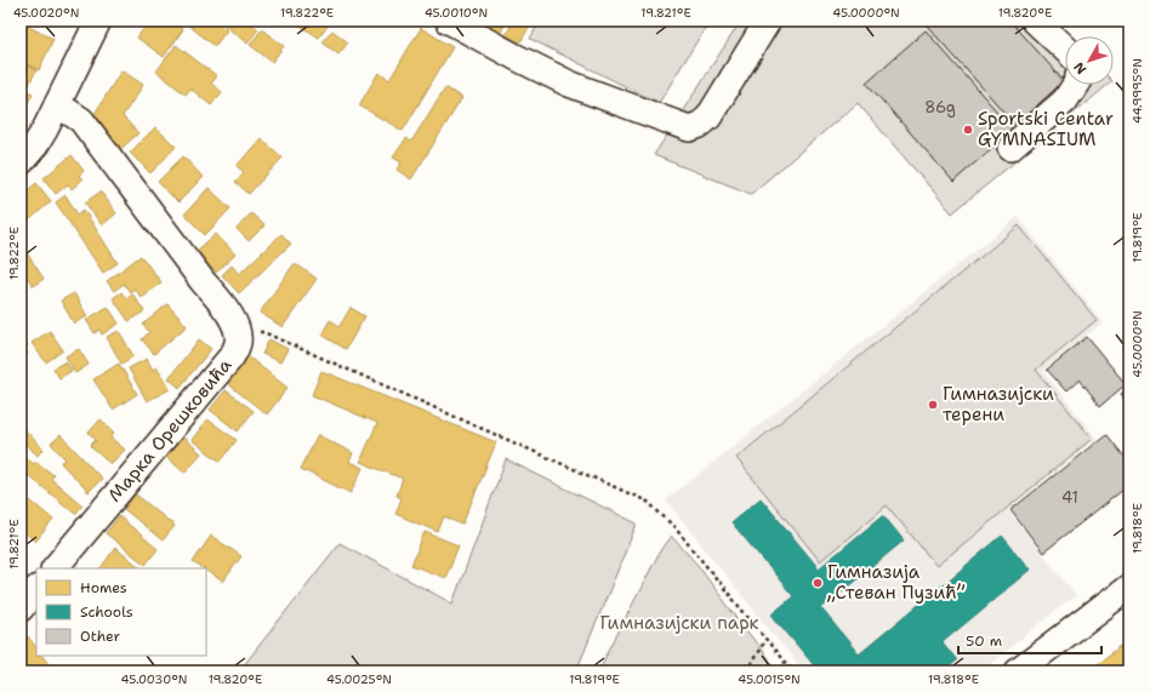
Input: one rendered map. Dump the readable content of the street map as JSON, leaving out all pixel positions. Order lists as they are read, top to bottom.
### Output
{
  "streets": {
    "street": ["Марка Орешковића"]
  },
  "parks": ["Гимназијски парк"],
  "places": ["Sportski Centar GYMNASIUM", "Гимназијски терени", "Гимназија „Стеван Пузић”"],
  "house_numbers": ["86g", "41"],
  "legend": ["Homes", "Schools", "Other"],
  "scale_bar": "50 m",
  "north": "bottom left",
  "coordinates": [
    "45.0020°N",
    "19.822°E",
    "45.0010°N",
    "19.821°E",
    "45.0000°N",
    "19.820°E",
    "44.9995°N",
    "19.819°E",
    "19.818°E",
    "45.0030°N",
    "45.0025°N",
    "45.0015°N"
  ]
}
